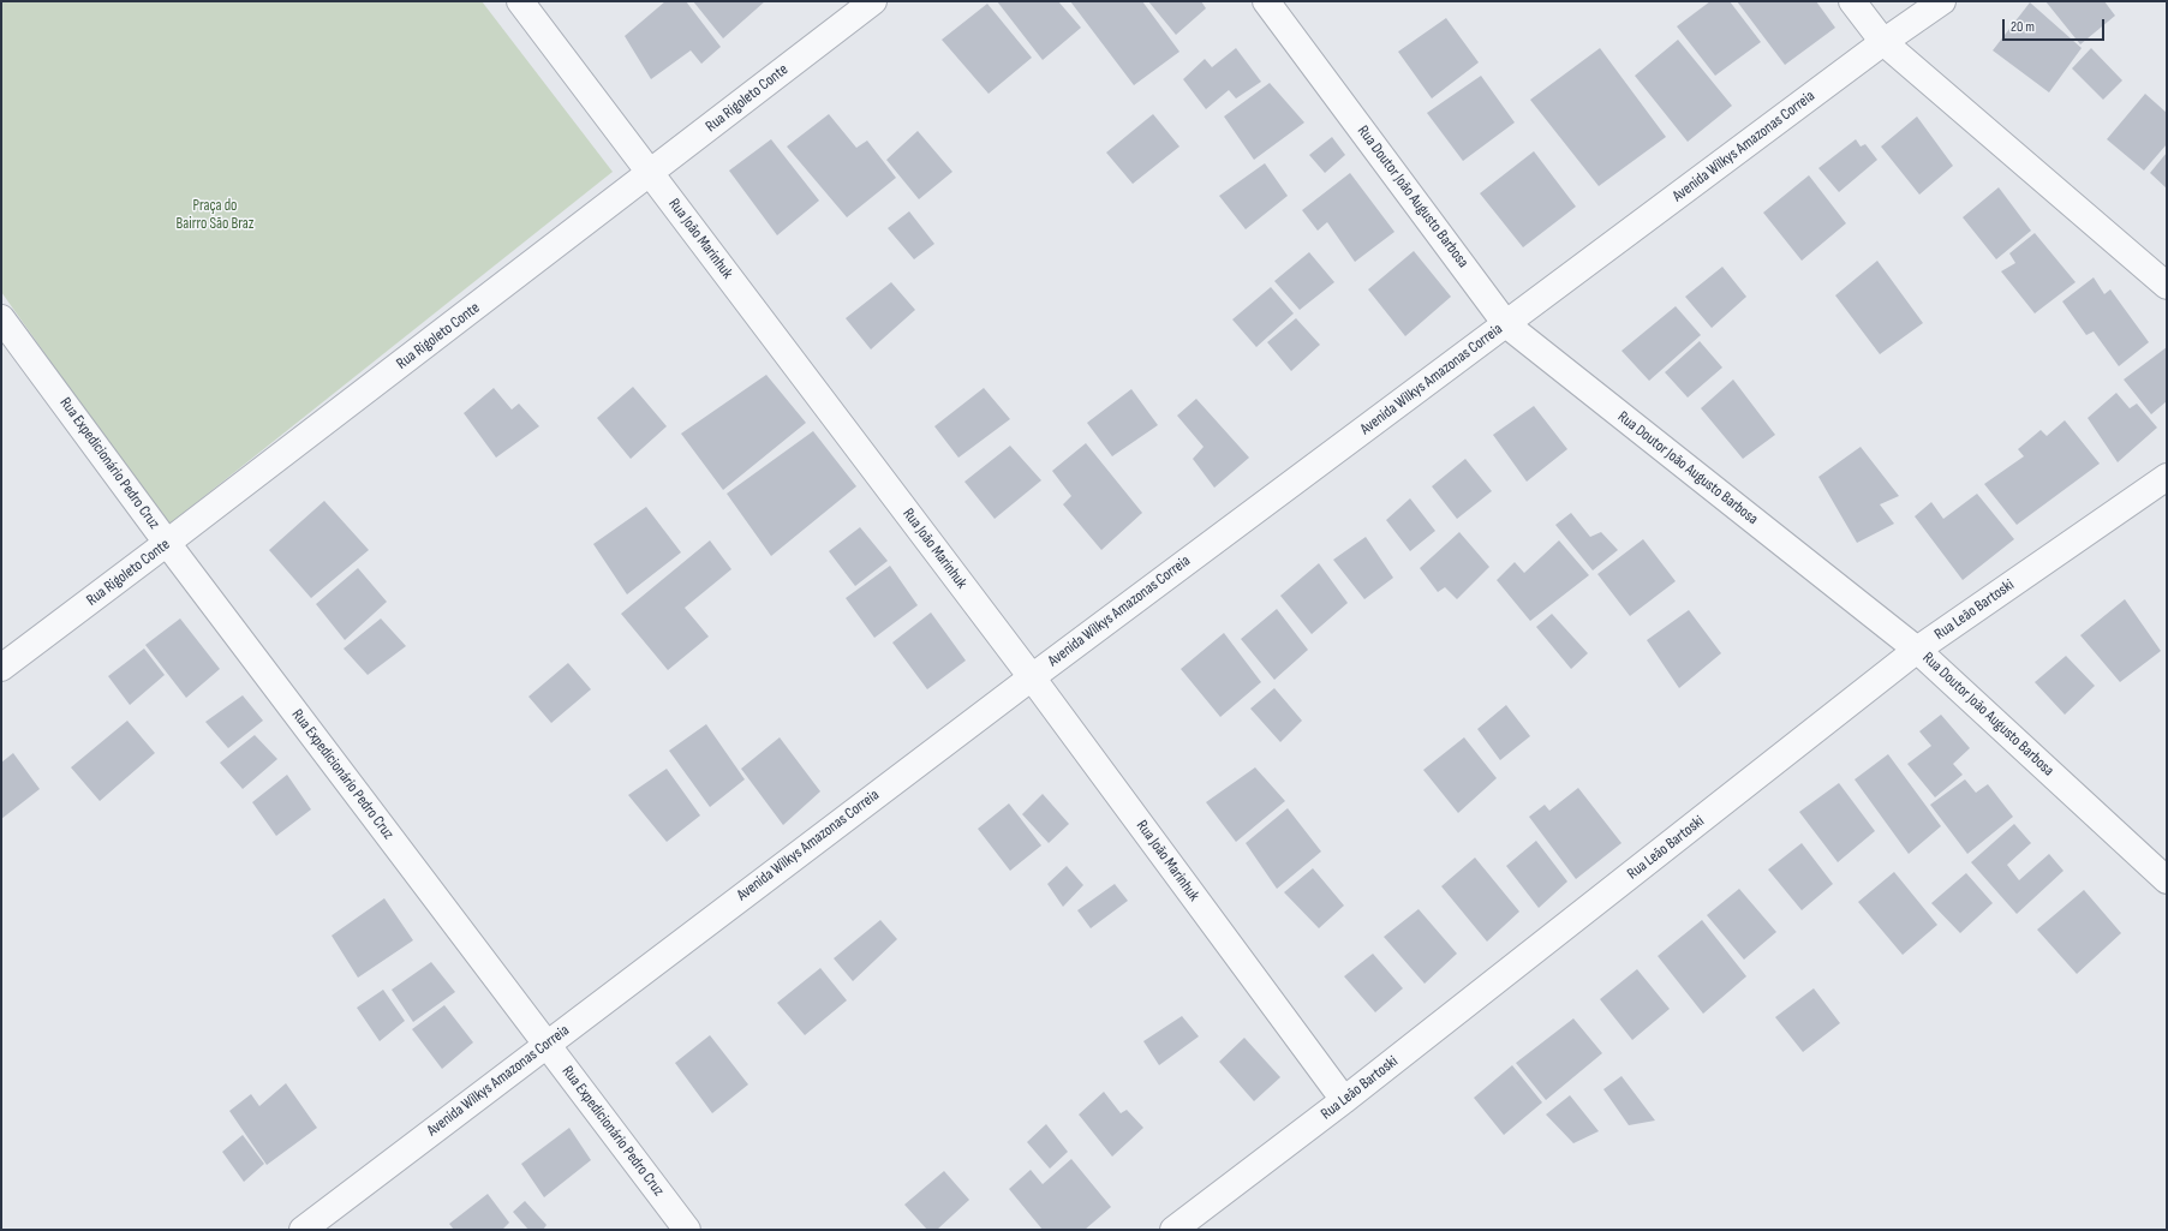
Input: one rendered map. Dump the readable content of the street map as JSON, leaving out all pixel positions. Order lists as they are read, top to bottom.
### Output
{
  "streets": {
    "street": [
      "Rua Rigoleto Conte",
      "Avenida Wilkys Amazonas Correia",
      "Rua Doutor João Augusto Barbosa",
      "Rua João Marinhuk",
      "Rua Expedicionário Pedro Cruz",
      "Rua Leão Bartoski"
    ]
  },
  "crossings": [
    ["Rua Rigoleto Conte", "Rua João Marinhuk"],
    ["Rua Rigoleto Conte", "Rua Expedicionário Pedro Cruz"],
    ["Avenida Wilkys Amazonas Correia", "Rua Doutor João Augusto Barbosa"],
    ["Avenida Wilkys Amazonas Correia", "Rua João Marinhuk"],
    ["Avenida Wilkys Amazonas Correia", "Rua Expedicionário Pedro Cruz"],
    ["Rua Doutor João Augusto Barbosa", "Rua Leão Bartoski"],
    ["Rua João Marinhuk", "Rua Leão Bartoski"]
  ],
  "parks": ["Praça do Bairro São Braz"],
  "scale_bar": "20 m"
}
